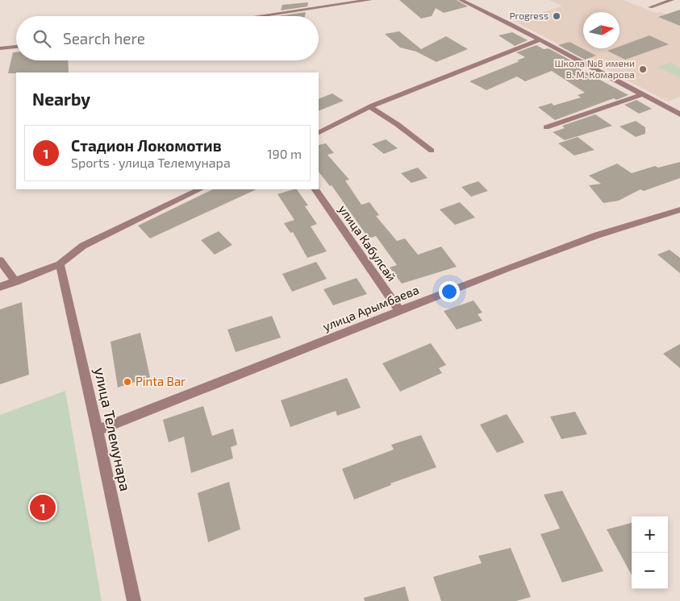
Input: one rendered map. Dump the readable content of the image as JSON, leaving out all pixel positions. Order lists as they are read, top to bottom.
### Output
{
  "streets": {
    "street": ["улица Кабулсай", "улица Арымбаева", "улица Телемунара"]
  },
  "crossings": [
    ["улица Кабулсай", "улица Арымбаева"],
    ["улица Арымбаева", "улица Телемунара"]
  ],
  "places": ["Progress", "Школа №8 имени В. М. Комарова", "Pinta Bar"],
  "north": "right",
  "page": {
    "search": "Search here",
    "heading": "Nearby",
    "list": [
      {
        "mark": "1",
        "name": "Стадион Локомотив",
        "note": "Sports · улица Телемунара",
        "value": "190 m"
      }
    ],
    "pins": "1",
    "map_buttons": ["+", "−"]
  }
}
